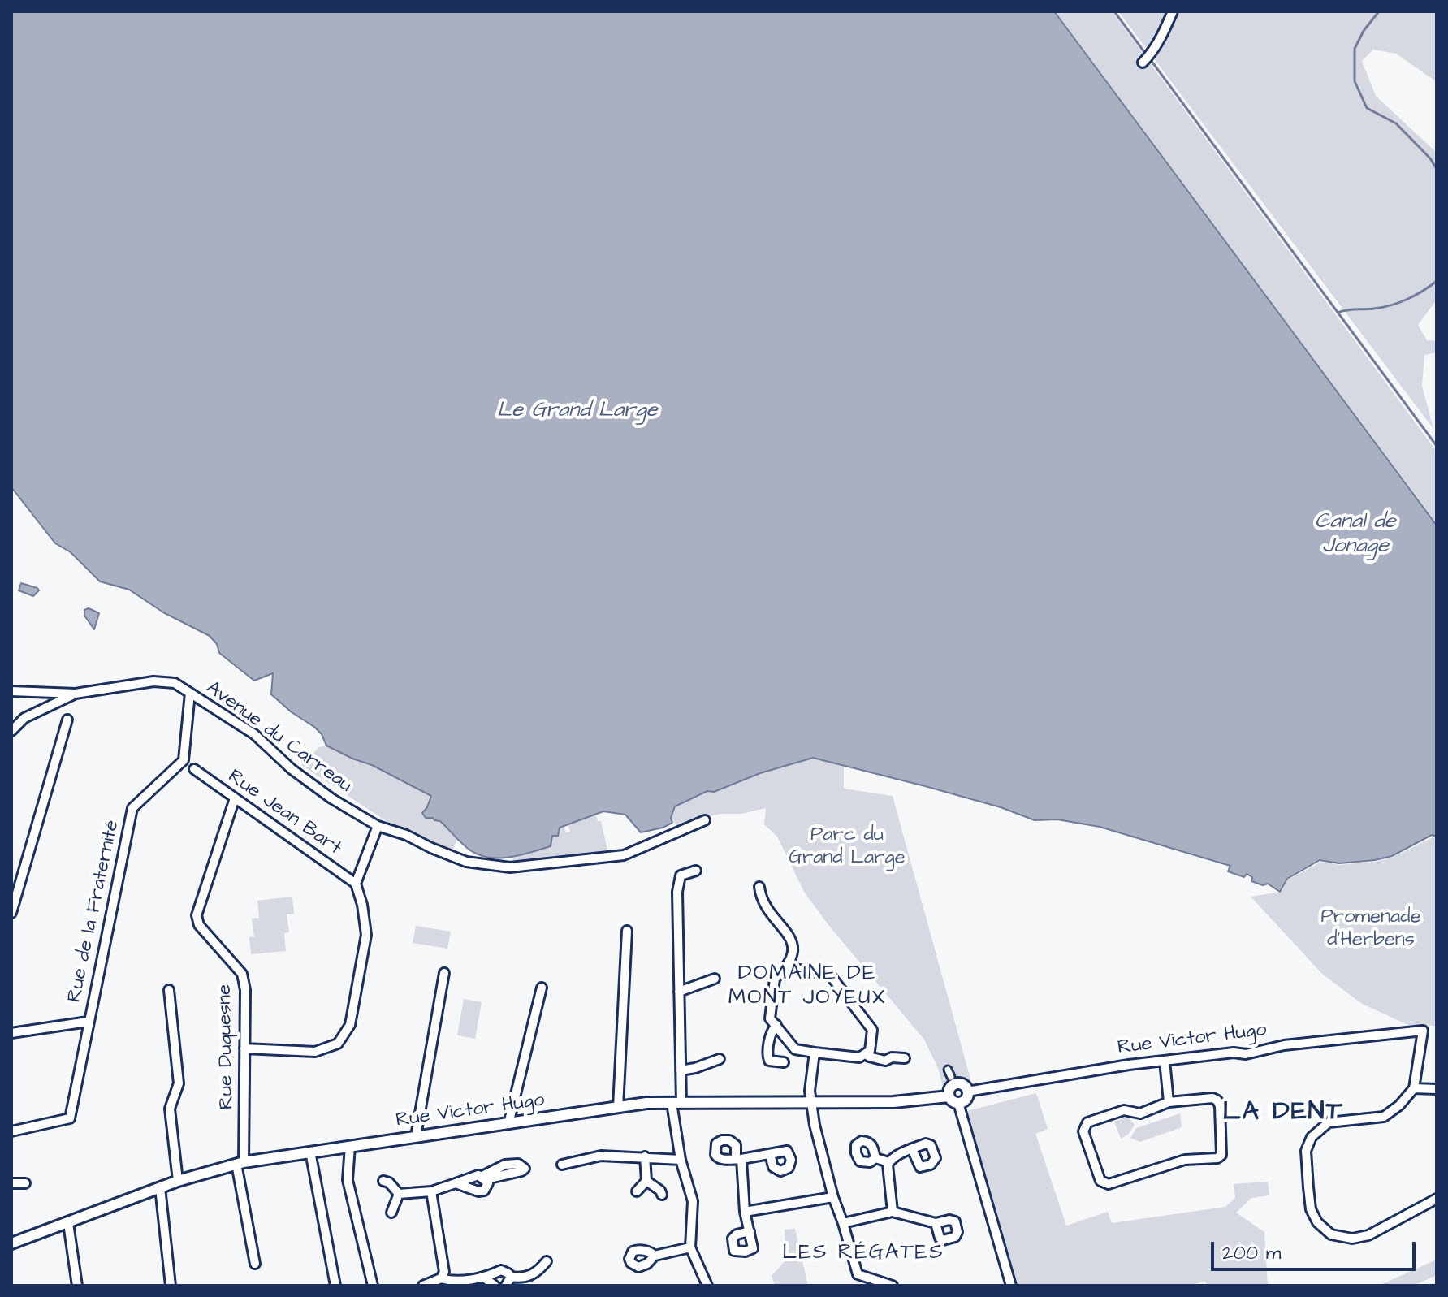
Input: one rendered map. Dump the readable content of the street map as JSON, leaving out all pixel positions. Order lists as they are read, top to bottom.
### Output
{
  "streets": {
    "street": [
      "Avenue du Carreau",
      "Rue Jean Bart",
      "Rue de la Fraternité",
      "Rue Victor Hugo",
      "Rue Duquesne"
    ]
  },
  "crossings": [
    ["Avenue du Carreau", "Rue de la Fraternité"],
    ["Rue Jean Bart", "Rue Duquesne"],
    ["Rue Victor Hugo", "Rue Duquesne"]
  ],
  "districts": ["DOMAINE DE MONT JOYEUX", "LA DENT", "LES RÉGATES"],
  "water": ["Le Grand Large", "Canal de Jonage"],
  "parks": ["Parc du Grand Large", "Promenade d'Herbens"],
  "scale_bar": "200 m"
}
